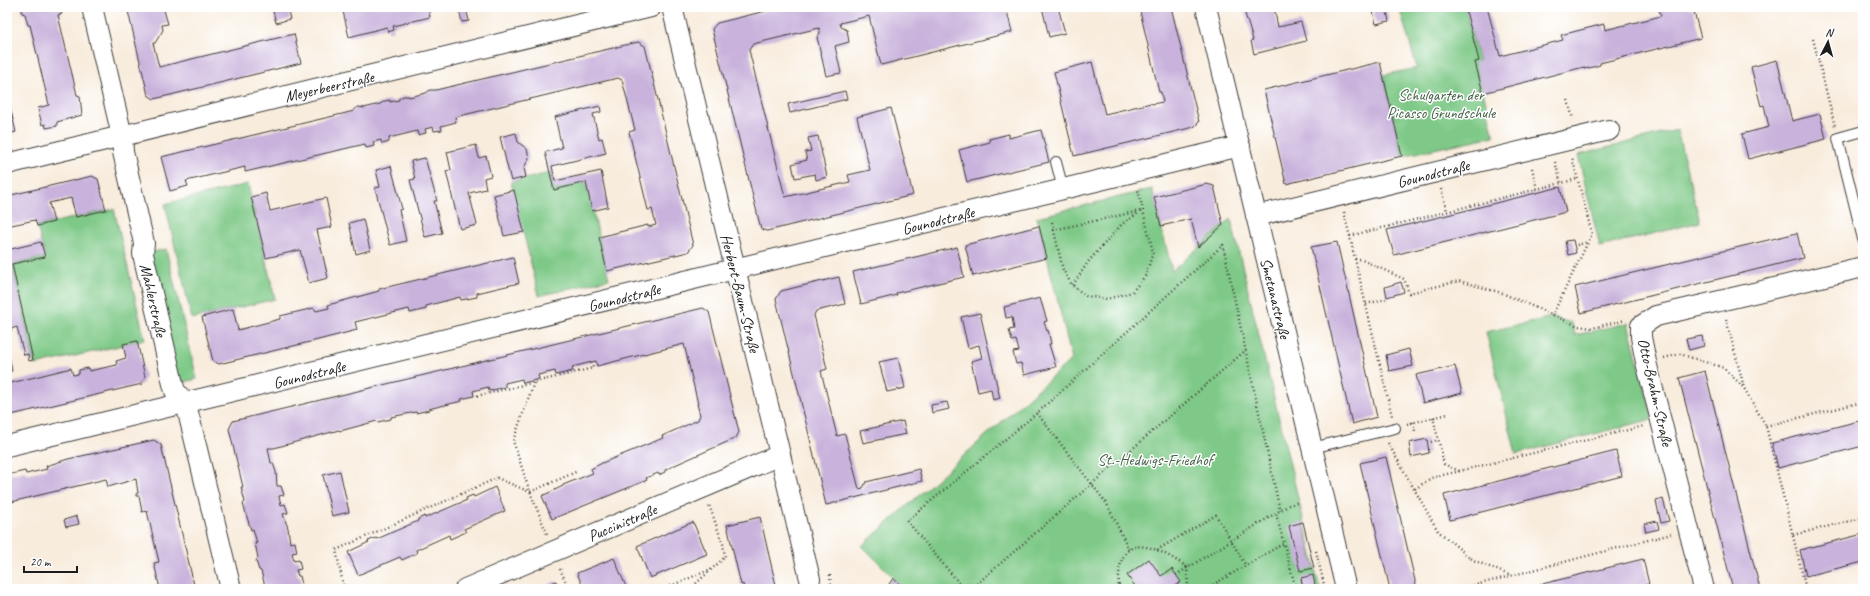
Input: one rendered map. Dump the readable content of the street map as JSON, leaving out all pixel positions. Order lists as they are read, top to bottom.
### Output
{
  "streets": {
    "street": [
      "Meyerbeerstraße",
      "Gounodstraße",
      "Herbert-Baum-Straße",
      "Smetanastraße",
      "Mahlerstraße",
      "Otto-Brahm-Straße",
      "Puccinistraße"
    ]
  },
  "crossings": [
    ["Meyerbeerstraße", "Mahlerstraße"],
    ["Gounodstraße", "Herbert-Baum-Straße"],
    ["Gounodstraße", "Smetanastraße"],
    ["Gounodstraße", "Mahlerstraße"],
    ["Herbert-Baum-Straße", "Puccinistraße"]
  ],
  "parks": ["Schulgarten der Picasso Grundschule", "St.-Hedwigs-Friedhof"],
  "scale_bar": "20 m",
  "north": "top"
}
